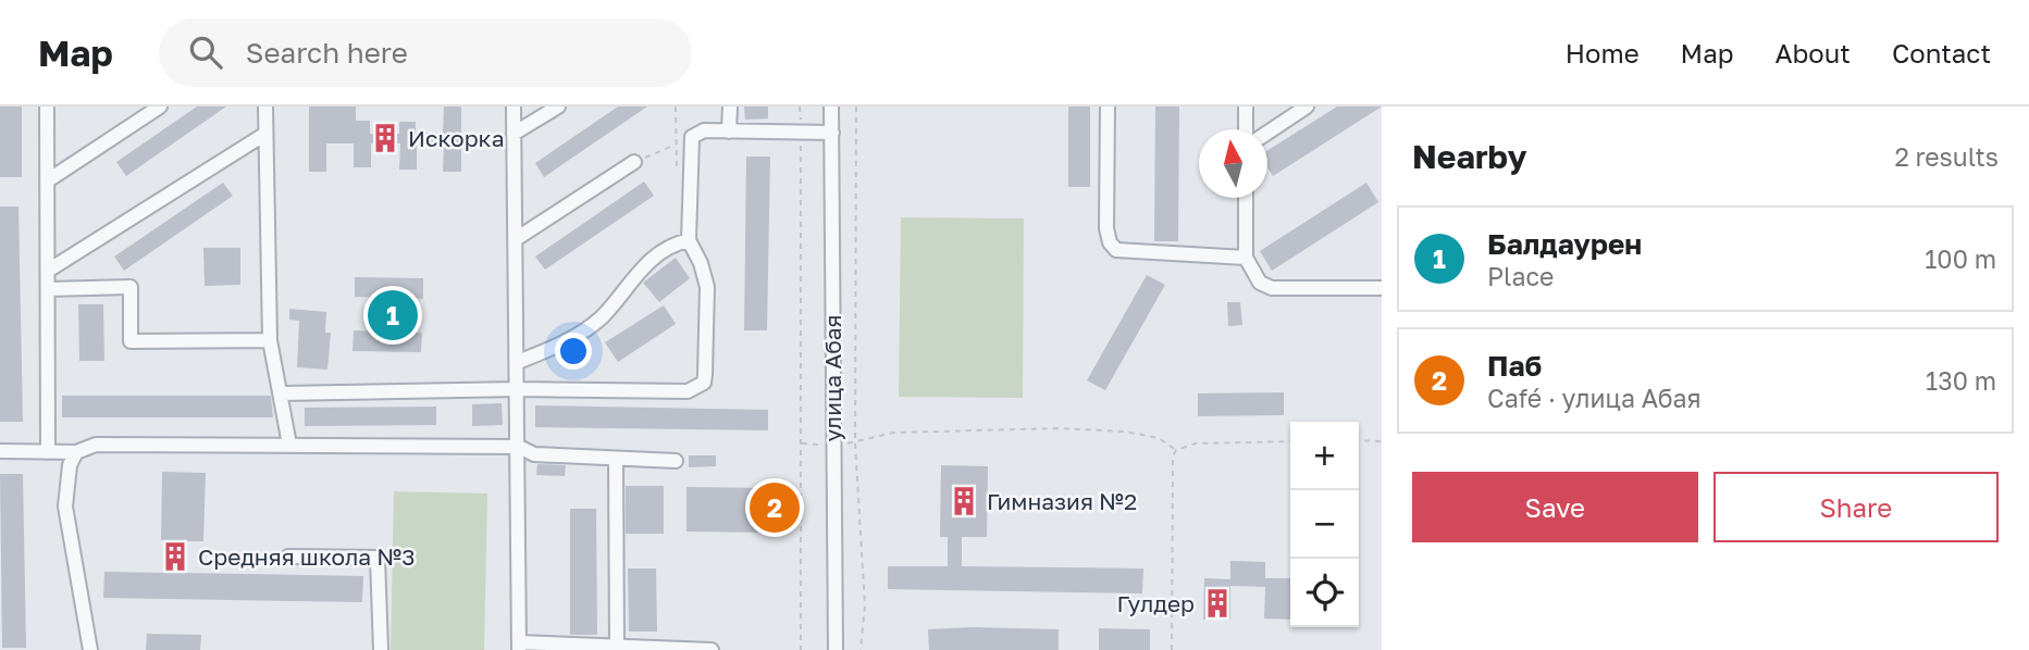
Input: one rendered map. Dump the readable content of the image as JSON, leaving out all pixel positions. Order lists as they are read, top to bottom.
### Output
{
  "streets": {
    "street": ["улица Абая"]
  },
  "places": {
    "building": [
      "Искоркa",
      "Гимназия №2",
      "Средняя школа №3",
      "Гулдер"
    ]
  },
  "north": "top",
  "page": {
    "header": "Map",
    "search": "Search here",
    "nav": [
      "Home",
      "Map",
      "About",
      "Contact"
    ],
    "heading": ["Nearby", "2 results"],
    "list": [
      {
        "mark": "1",
        "name": "Балдаурен",
        "note": "Place",
        "value": "100 m"
      },
      {
        "mark": "2",
        "name": "Паб",
        "note": "Café · улица Абая",
        "value": "130 m"
      }
    ],
    "pins": ["1", "2"],
    "map_buttons": ["+", "−"],
    "buttons": ["Save", "Share"]
  }
}
